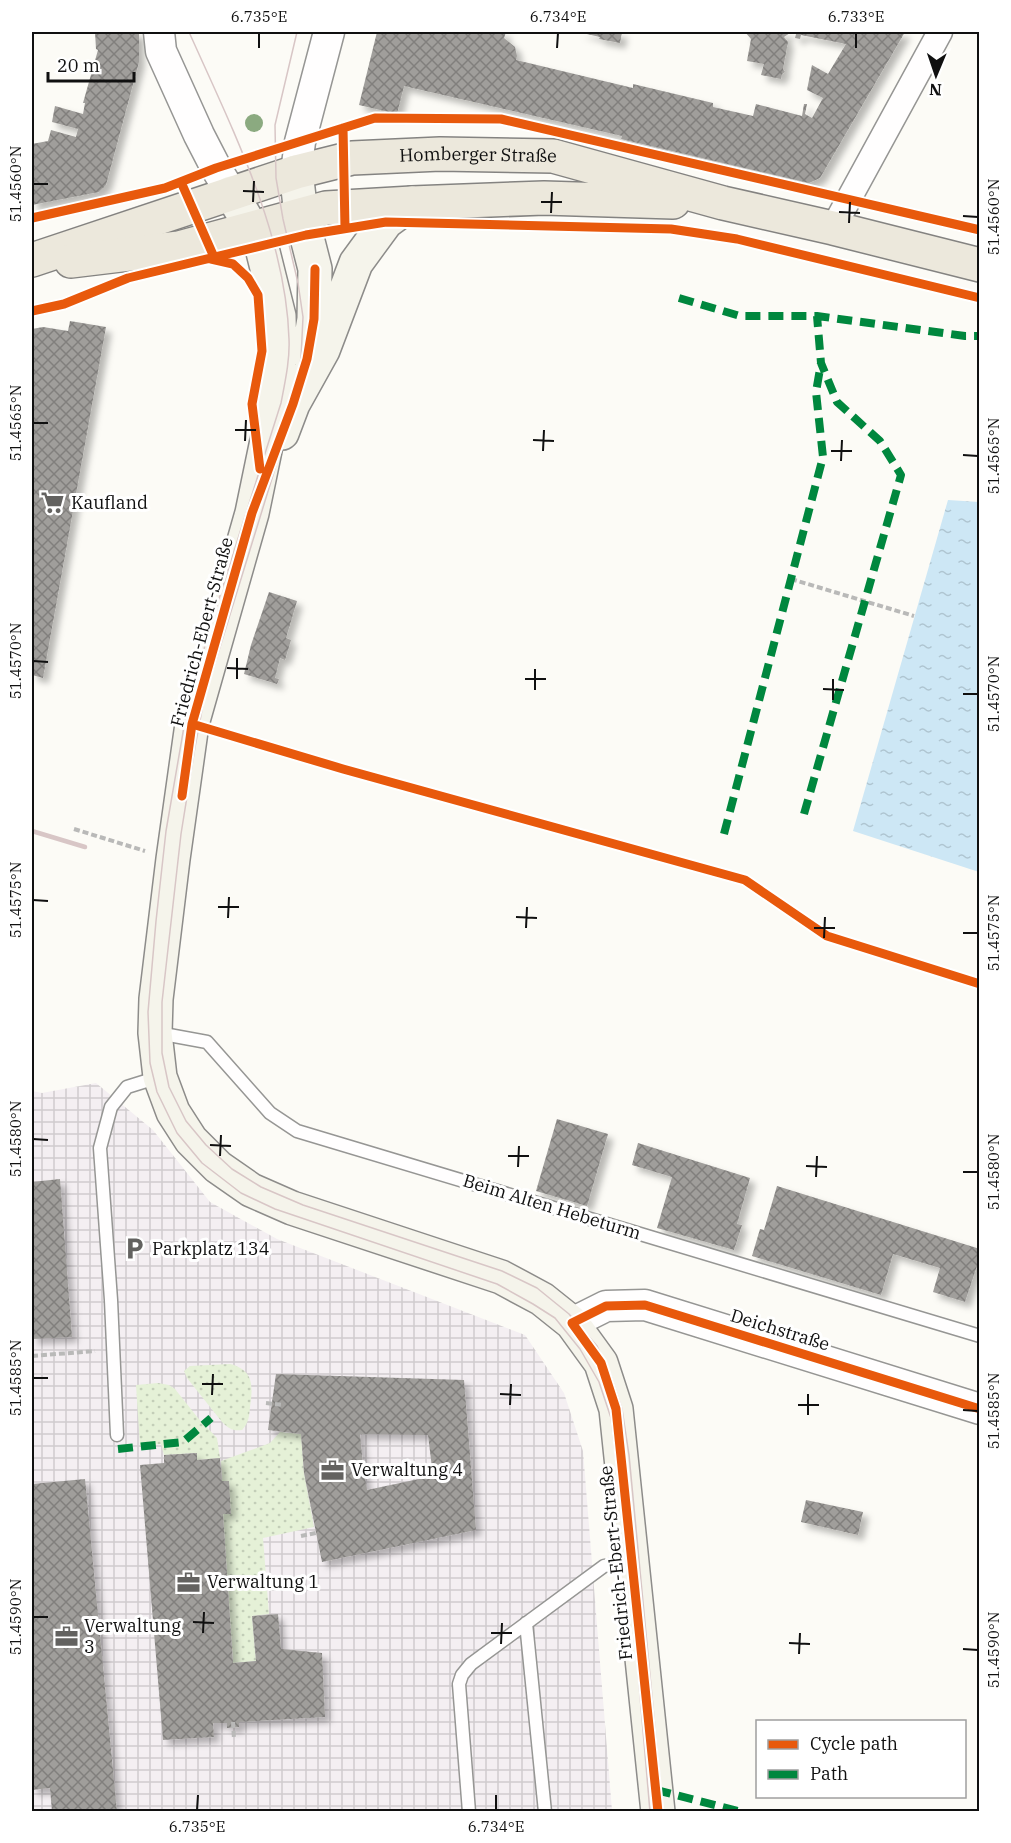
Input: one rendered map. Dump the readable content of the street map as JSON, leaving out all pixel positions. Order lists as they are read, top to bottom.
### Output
{
  "streets": {
    "main road": ["Homberger Straße", "Friedrich-Ebert-Straße"],
    "street": ["Deichstraße"],
    "lane": ["Beim Alten Hebeturm"]
  },
  "crossings": [
    ["Homberger Straße", "Friedrich-Ebert-Straße"],
    ["Friedrich-Ebert-Straße", "Beim Alten Hebeturm"],
    ["Friedrich-Ebert-Straße", "Deichstraße"]
  ],
  "places": {
    "supermarket": ["Kaufland"],
    "parking": ["Parkplatz 134"],
    "office": ["Verwaltung 4", "Verwaltung 1", "Verwaltung 3"]
  },
  "legend": ["Cycle path", "Path"],
  "scale_bar": "20 m",
  "north": "bottom",
  "coordinates": [
    "6.735°E",
    "6.734°E",
    "6.733°E",
    "51.4560°N",
    "51.4565°N",
    "51.4570°N",
    "51.4575°N",
    "51.4580°N",
    "51.4585°N",
    "51.4590°N"
  ]
}
